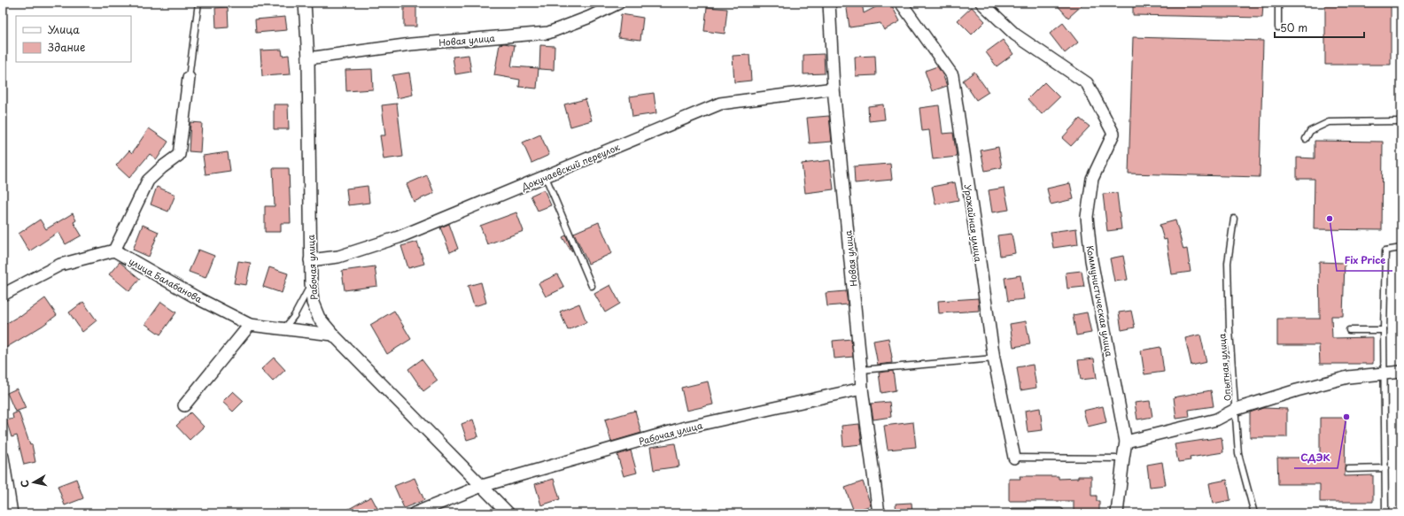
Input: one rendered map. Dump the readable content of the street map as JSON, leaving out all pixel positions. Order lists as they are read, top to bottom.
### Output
{
  "streets": {
    "street": [
      "Новая улица",
      "Докучаевский переулок",
      "Урожайная улица",
      "Рабочая улица",
      "улица Балабанова",
      "Коммунистическая улица"
    ],
    "lane": ["Опытная улица"]
  },
  "crossings": [
    ["Новая улица", "Докучаевский переулок"],
    ["Новая улица", "Рабочая улица"],
    ["Докучаевский переулок", "Рабочая улица"],
    ["Рабочая улица", "улица Балабанова"]
  ],
  "places": ["Fix Price", "СДЭК"],
  "legend": ["Улица", "Здание"],
  "scale_bar": "50 m",
  "north": "left"
}
